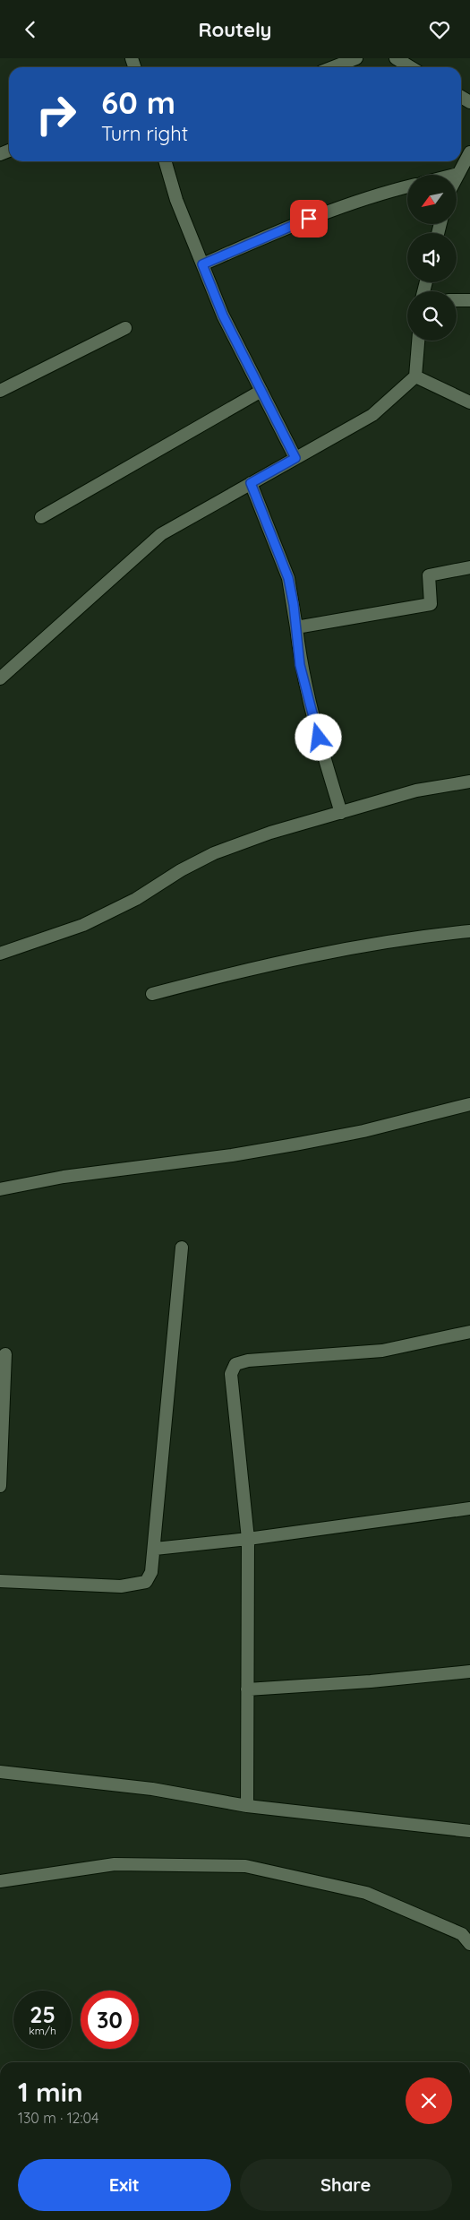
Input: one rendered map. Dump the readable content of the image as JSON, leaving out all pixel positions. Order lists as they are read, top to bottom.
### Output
{
  "north": "bottom left",
  "page": {
    "header": "Routely",
    "turn": ["60 m", "Turn right"],
    "speed": "25 km/h",
    "limit": "30",
    "heading": ["1 min", "130 m · 12:04"],
    "buttons": ["Exit", "Share"]
  }
}
